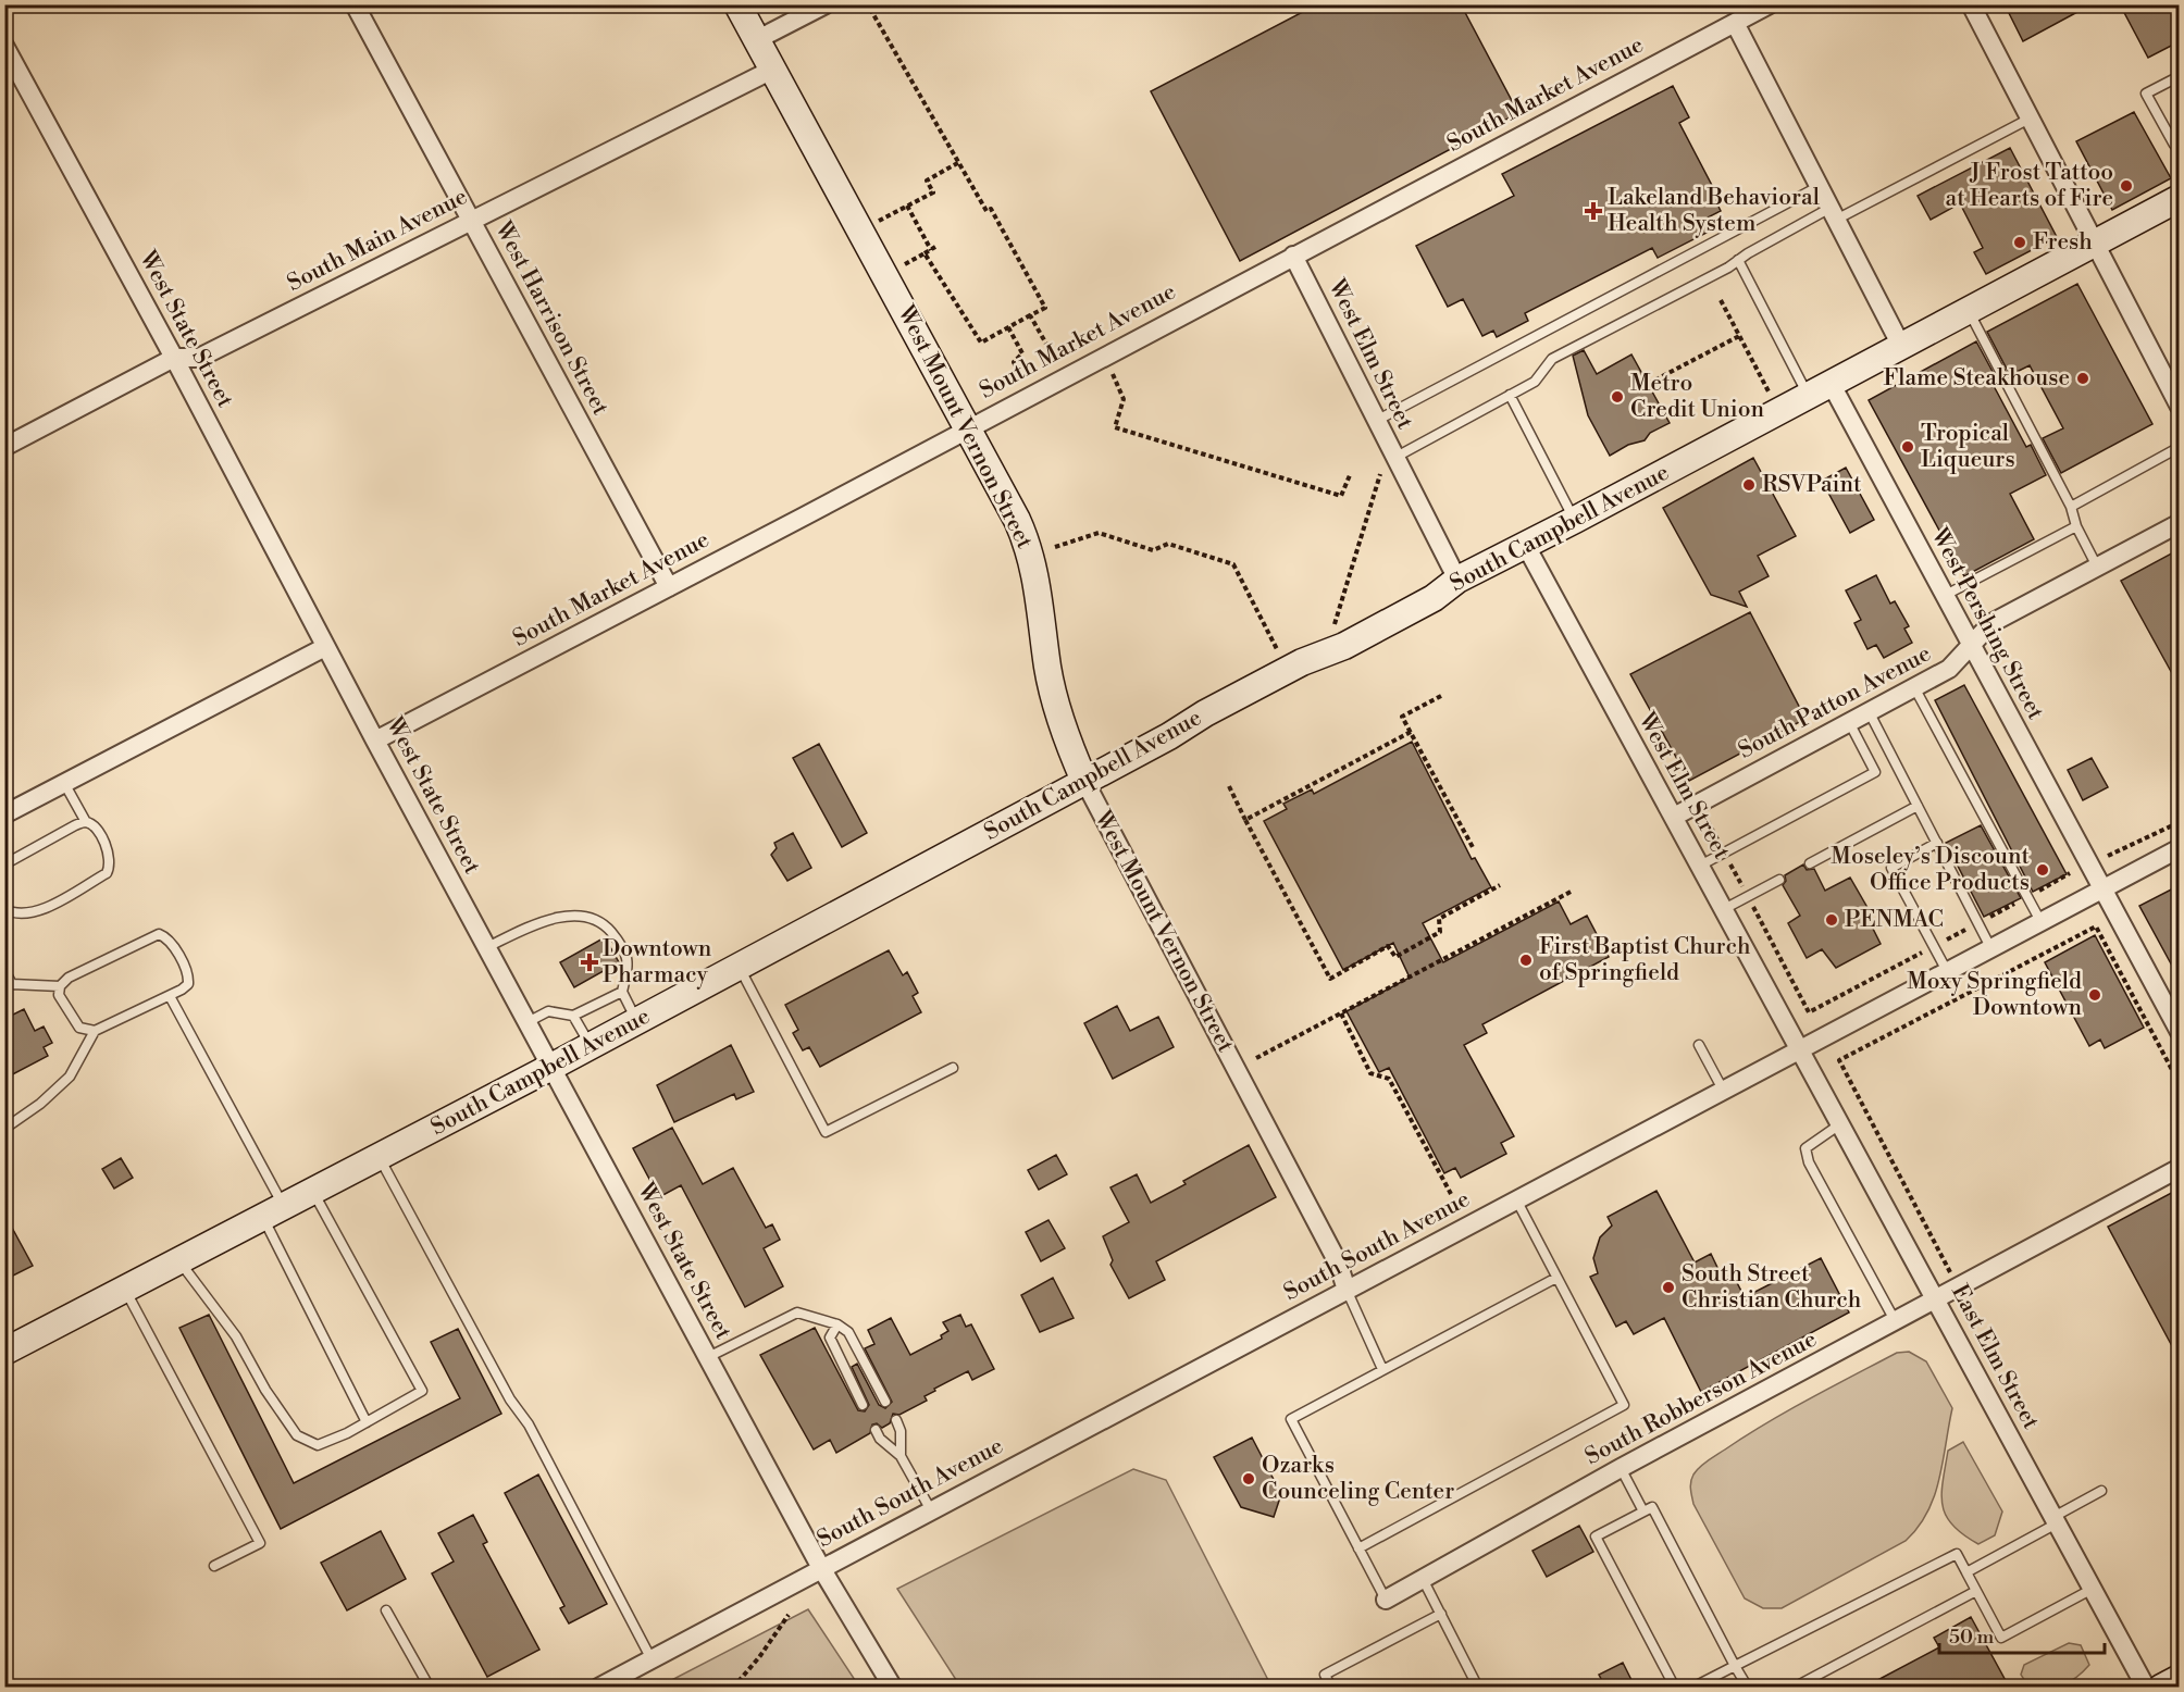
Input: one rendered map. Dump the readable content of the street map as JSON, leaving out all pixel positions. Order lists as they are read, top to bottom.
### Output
{
  "streets": {
    "main road": ["West Mount Vernon Street", "South Campbell Avenue"],
    "street": [
      "South Market Avenue",
      "South Main Avenue",
      "West Harrison Street",
      "West State Street",
      "West Elm Street",
      "West Pershing Street",
      "South Patton Avenue",
      "South South Avenue",
      "East Elm Street",
      "South Robberson Avenue"
    ]
  },
  "crossings": [
    ["South Market Avenue", "West Harrison Street"],
    ["South Market Avenue", "West State Street"],
    ["South Market Avenue", "West Elm Street"],
    ["South Market Avenue", "West Mount Vernon Street"],
    ["South Main Avenue", "West Harrison Street"],
    ["South Main Avenue", "West State Street"],
    ["South Main Avenue", "West Mount Vernon Street"],
    ["West State Street", "South Campbell Avenue"],
    ["West State Street", "South South Avenue"],
    ["West Elm Street", "South Campbell Avenue"],
    ["West Elm Street", "South Patton Avenue"],
    ["West Elm Street", "South South Avenue"],
    ["West Elm Street", "East Elm Street"],
    ["West Mount Vernon Street", "South Campbell Avenue"],
    ["West Mount Vernon Street", "South South Avenue"],
    ["South Campbell Avenue", "West Pershing Street"],
    ["West Pershing Street", "South Patton Avenue"],
    ["West Pershing Street", "South South Avenue"],
    ["South South Avenue", "East Elm Street"],
    ["East Elm Street", "South Robberson Avenue"]
  ],
  "places": {
    "other": [
      "J Frost Tattoo at Hearts of Fire",
      "Fresh",
      "Flame Steakhouse",
      "Metro Credit Union",
      "Tropical Liqueurs",
      "RSVPaint",
      "Moseley’s Discount Office Products",
      "PENMAC",
      "First Baptist Church of Springfield",
      "Moxy Springfield Downtown",
      "South Street Christian Church",
      "Ozarks Counceling Center"
    ],
    "health": ["Lakeland Behavioral Health System", "Downtown Pharmacy"]
  },
  "scale_bar": "50 m"
}
